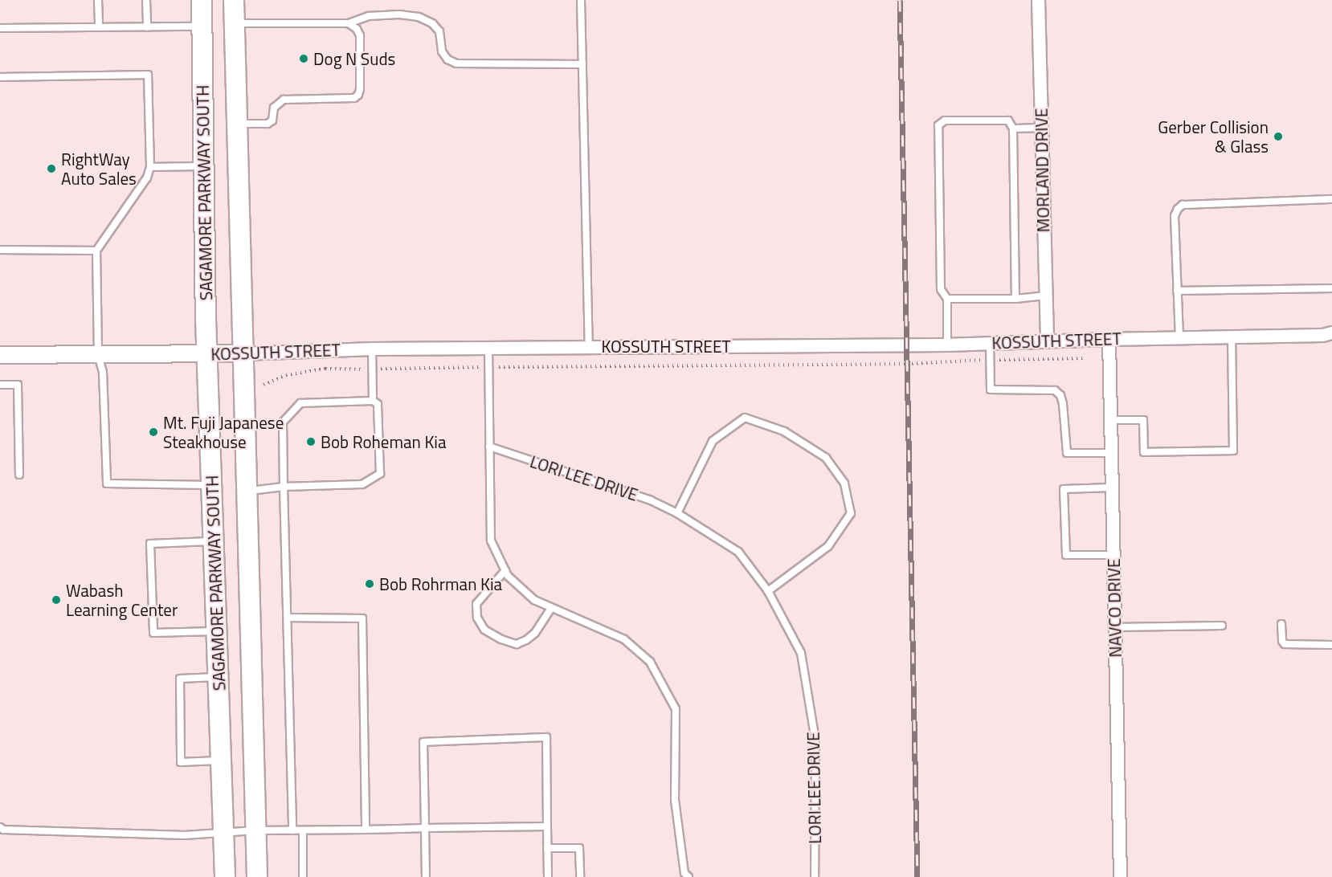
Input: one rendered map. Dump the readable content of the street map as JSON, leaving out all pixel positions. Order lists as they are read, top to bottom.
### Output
{
  "streets": {
    "main road": ["SAGAMORE PARKWAY SOUTH"],
    "street": ["MORLAND DRIVE", "KOSSUTH STREET", "NAVCO DRIVE"],
    "lane": ["LORI LEE DRIVE"]
  },
  "crossings": [
    ["MORLAND DRIVE", "KOSSUTH STREET"],
    ["SAGAMORE PARKWAY SOUTH", "KOSSUTH STREET"],
    ["KOSSUTH STREET", "NAVCO DRIVE"]
  ],
  "places": [
    "Dog N Suds",
    "Gerber Collision & Glass",
    "RightWay Auto Sales",
    "Mt. Fuji Japanese Steakhouse",
    "Bob Roheman Kia",
    "Bob Rohrman Kia",
    "Wabash Learning Center"
  ]
}
